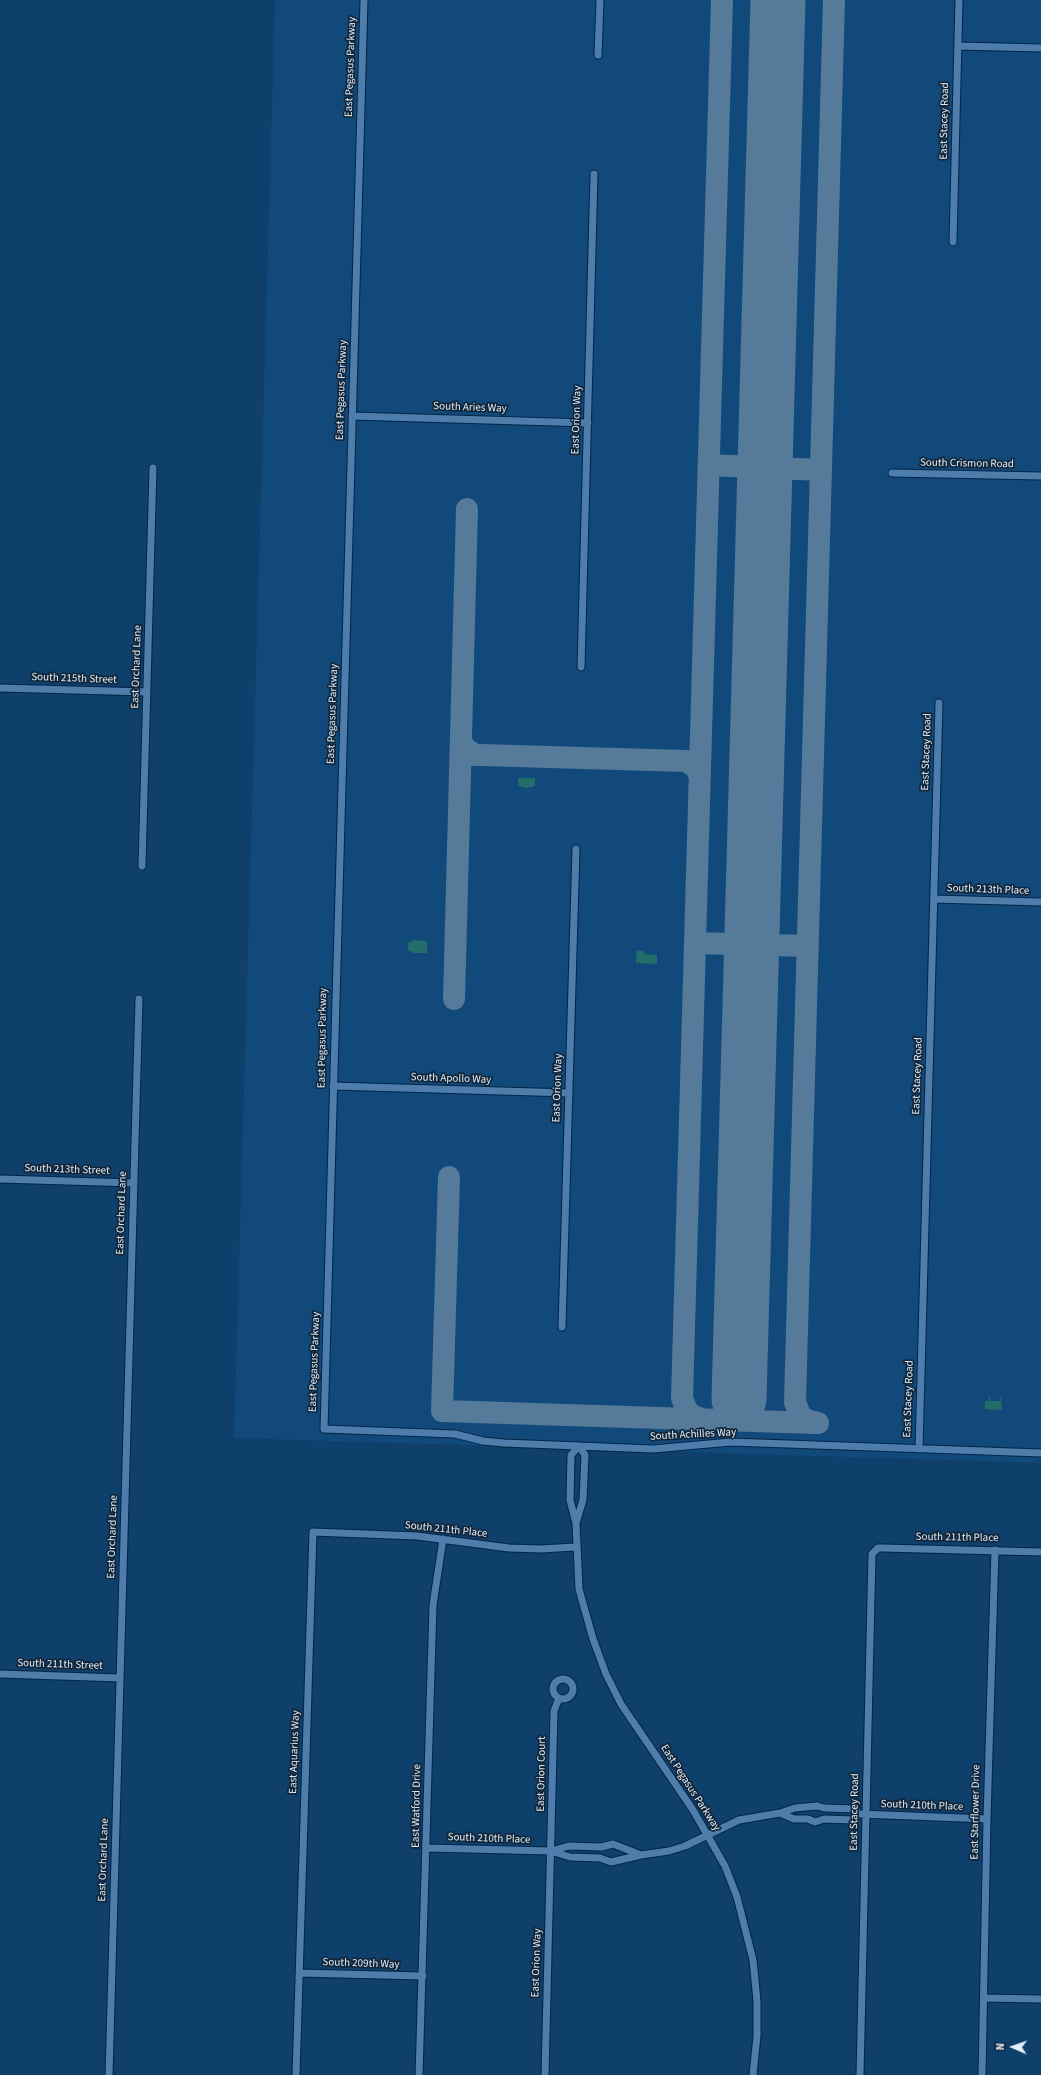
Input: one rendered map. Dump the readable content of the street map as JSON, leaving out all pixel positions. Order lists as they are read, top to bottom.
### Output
{
  "streets": {
    "street": [
      "East Pegasus Parkway",
      "East Stacey Road",
      "South Aries Way",
      "East Orion Way",
      "South Crismon Road",
      "East Orchard Lane",
      "South 215th Street",
      "South 213th Place",
      "South Apollo Way",
      "South 213th Street",
      "South Achilles Way",
      "South 211th Place",
      "South 211th Street",
      "East Aquarius Way",
      "East Orion Court",
      "East Watford Drive",
      "South 210th Place",
      "East Starflower Drive",
      "South 209th Way"
    ]
  },
  "crossings": [
    ["East Pegasus Parkway", "South Aries Way"],
    ["East Pegasus Parkway", "South Apollo Way"],
    ["East Pegasus Parkway", "South Achilles Way"],
    ["East Pegasus Parkway", "South 211th Place"],
    ["East Pegasus Parkway", "South 210th Place"],
    ["East Stacey Road", "South 213th Place"],
    ["East Stacey Road", "South Achilles Way"],
    ["East Stacey Road", "South 211th Place"],
    ["East Stacey Road", "South 210th Place"],
    ["South Aries Way", "East Orion Way"],
    ["East Orion Way", "South Apollo Way"],
    ["East Orion Way", "East Orion Court"],
    ["East Orion Way", "South 210th Place"],
    ["East Orchard Lane", "South 215th Street"],
    ["East Orchard Lane", "South 213th Street"],
    ["East Orchard Lane", "South 211th Street"],
    ["South 211th Place", "East Aquarius Way"],
    ["South 211th Place", "East Watford Drive"],
    ["South 211th Place", "East Starflower Drive"],
    ["East Aquarius Way", "South 209th Way"],
    ["East Orion Court", "South 210th Place"],
    ["East Watford Drive", "South 210th Place"],
    ["East Watford Drive", "South 209th Way"],
    ["South 210th Place", "East Starflower Drive"]
  ],
  "north": "left"
}
